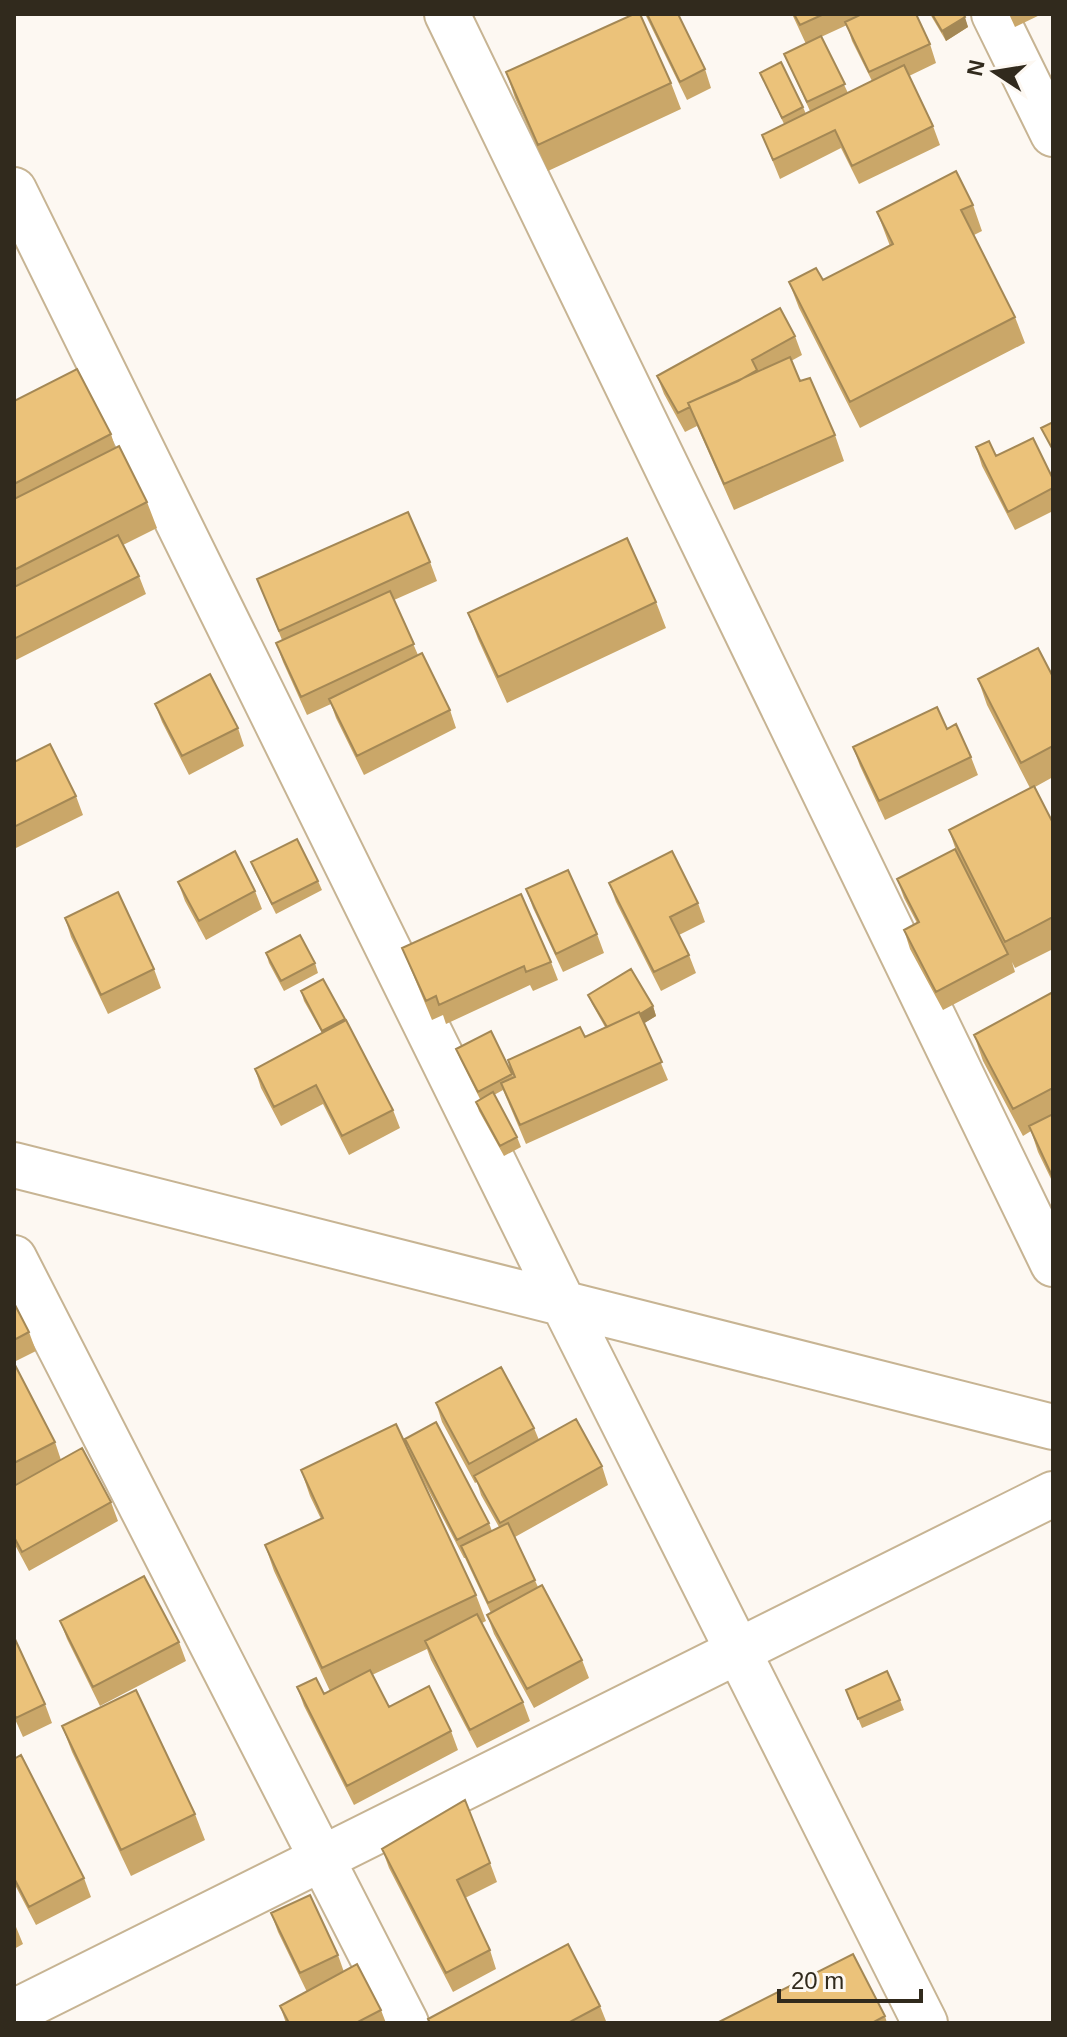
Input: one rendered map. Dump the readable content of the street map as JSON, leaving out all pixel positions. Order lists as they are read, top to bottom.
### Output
{
  "scale_bar": "20 m",
  "north": "left"
}
